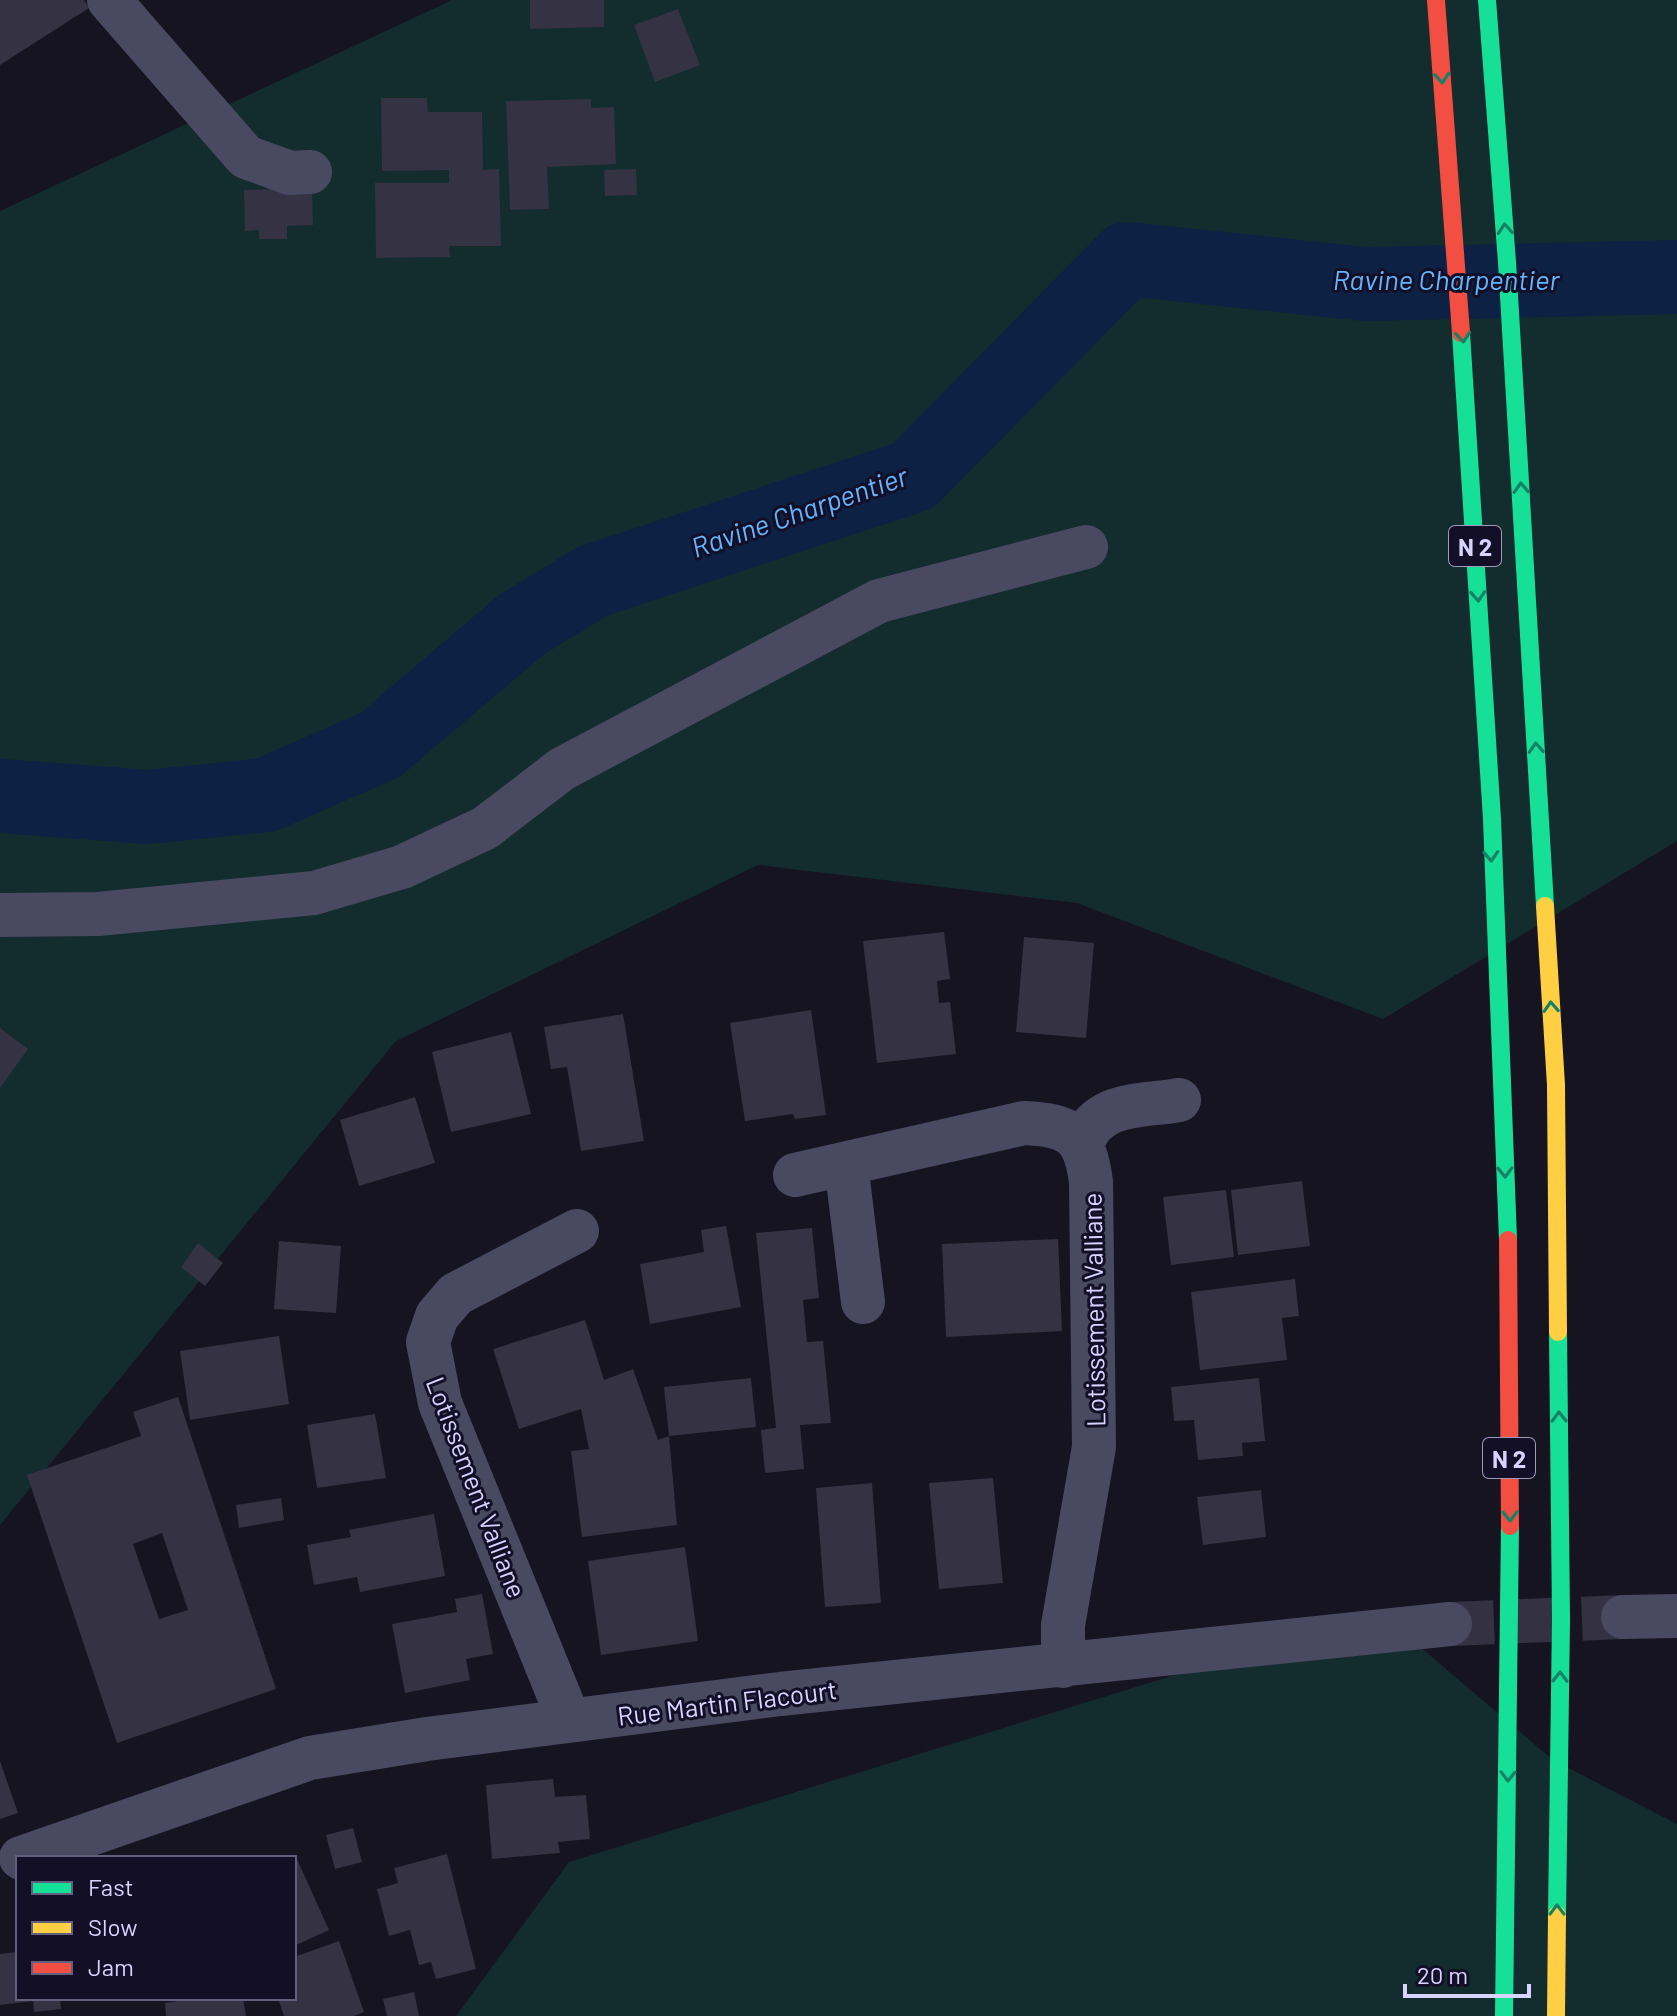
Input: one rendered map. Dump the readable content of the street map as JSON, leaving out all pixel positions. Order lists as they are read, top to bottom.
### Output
{
  "streets": {
    "highway": ["N 2"],
    "street": ["Lotissement Valliane", "Rue Martin Flacourt"]
  },
  "crossings": [
    ["Lotissement Valliane", "Rue Martin Flacourt"]
  ],
  "water": ["Ravine Charpentier"],
  "legend": ["Fast", "Slow", "Jam"],
  "scale_bar": "20 m"
}
